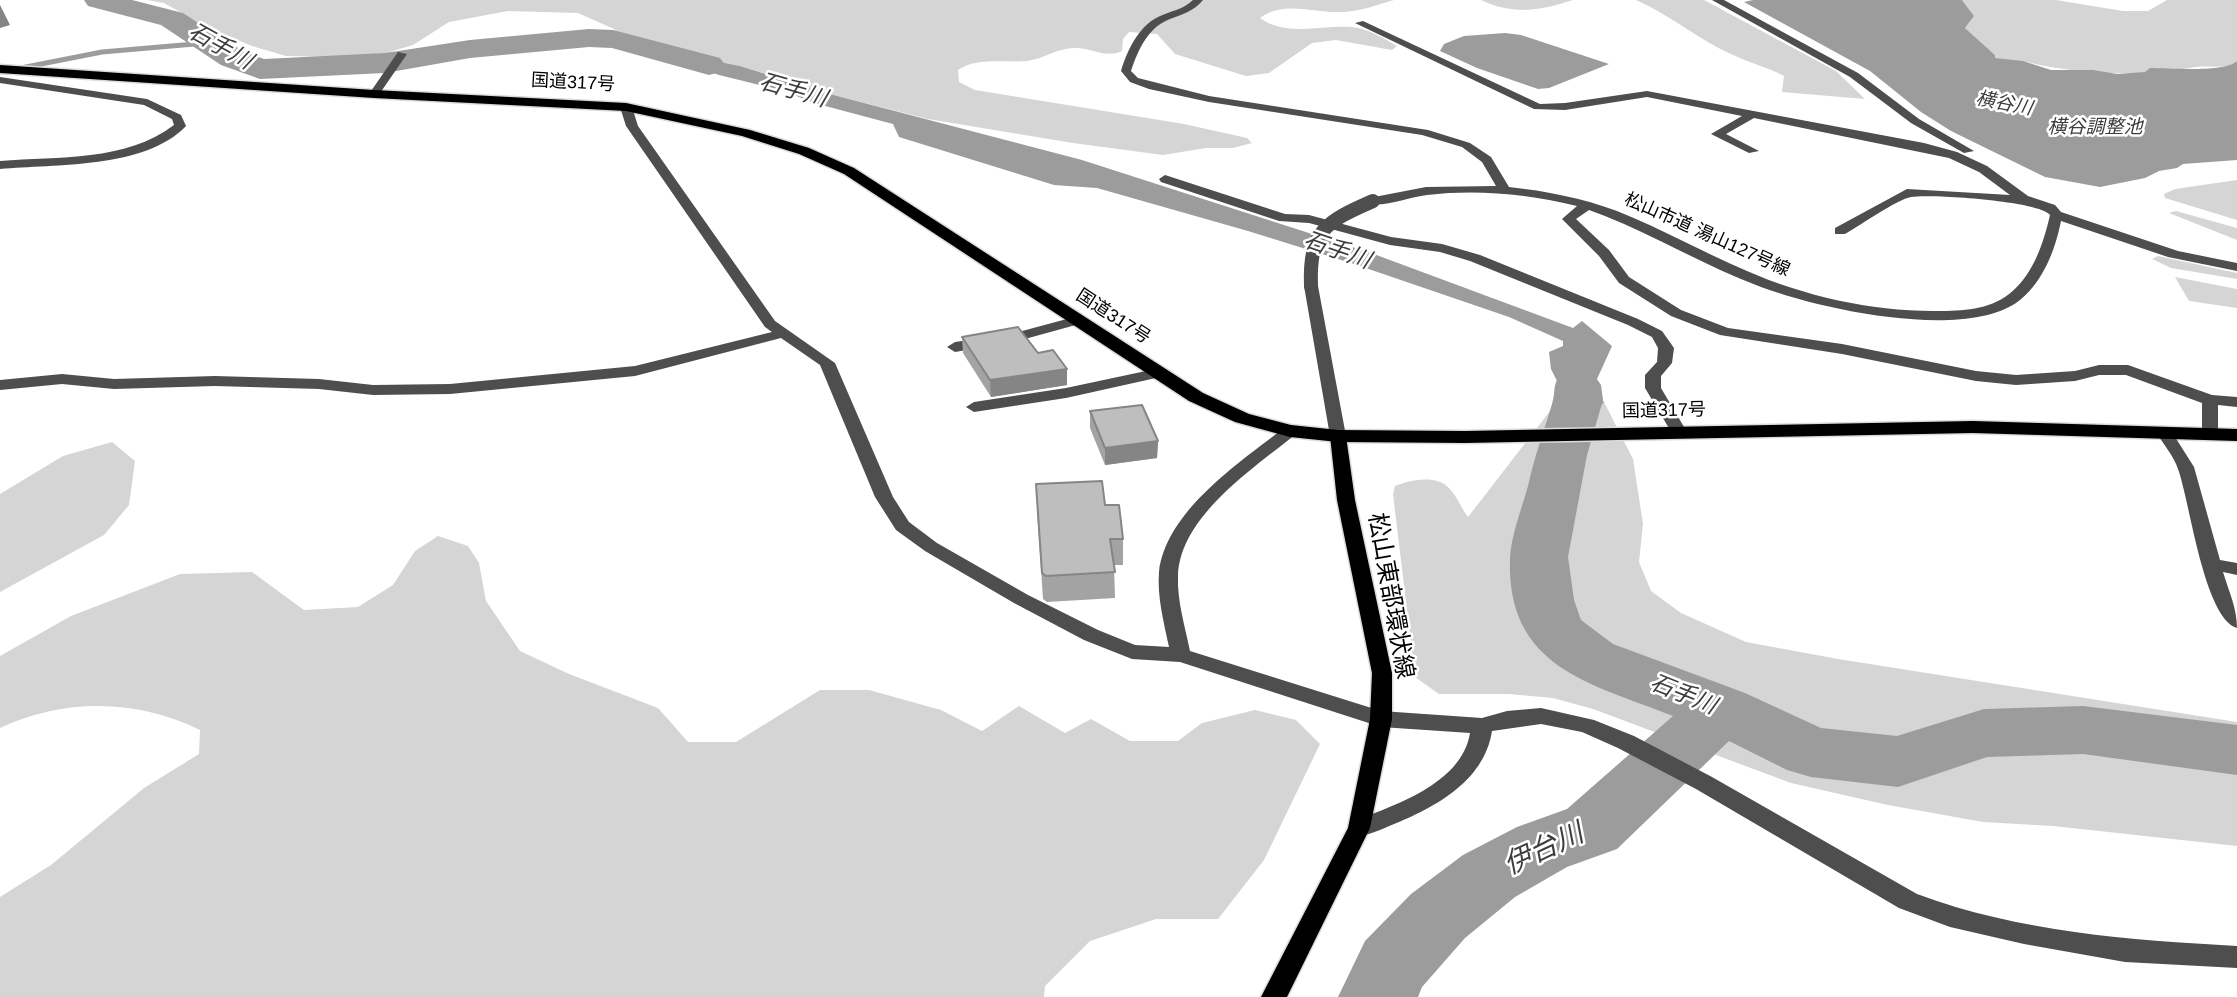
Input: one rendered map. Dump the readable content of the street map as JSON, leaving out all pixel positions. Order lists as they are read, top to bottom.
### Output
{
  "streets": {
    "highway": ["国道317号"],
    "main road": ["松山東部環状線"],
    "street": ["松山市道 湯山127号線"]
  },
  "crossings": [
    ["国道317号", "松山市道 湯山127号線"],
    ["国道317号", "松山東部環状線"],
    ["松山市道 湯山127号線", "松山東部環状線"]
  ],
  "water": [
    "石手川",
    "横谷川",
    "横谷調整池",
    "伊台川"
  ]
}
